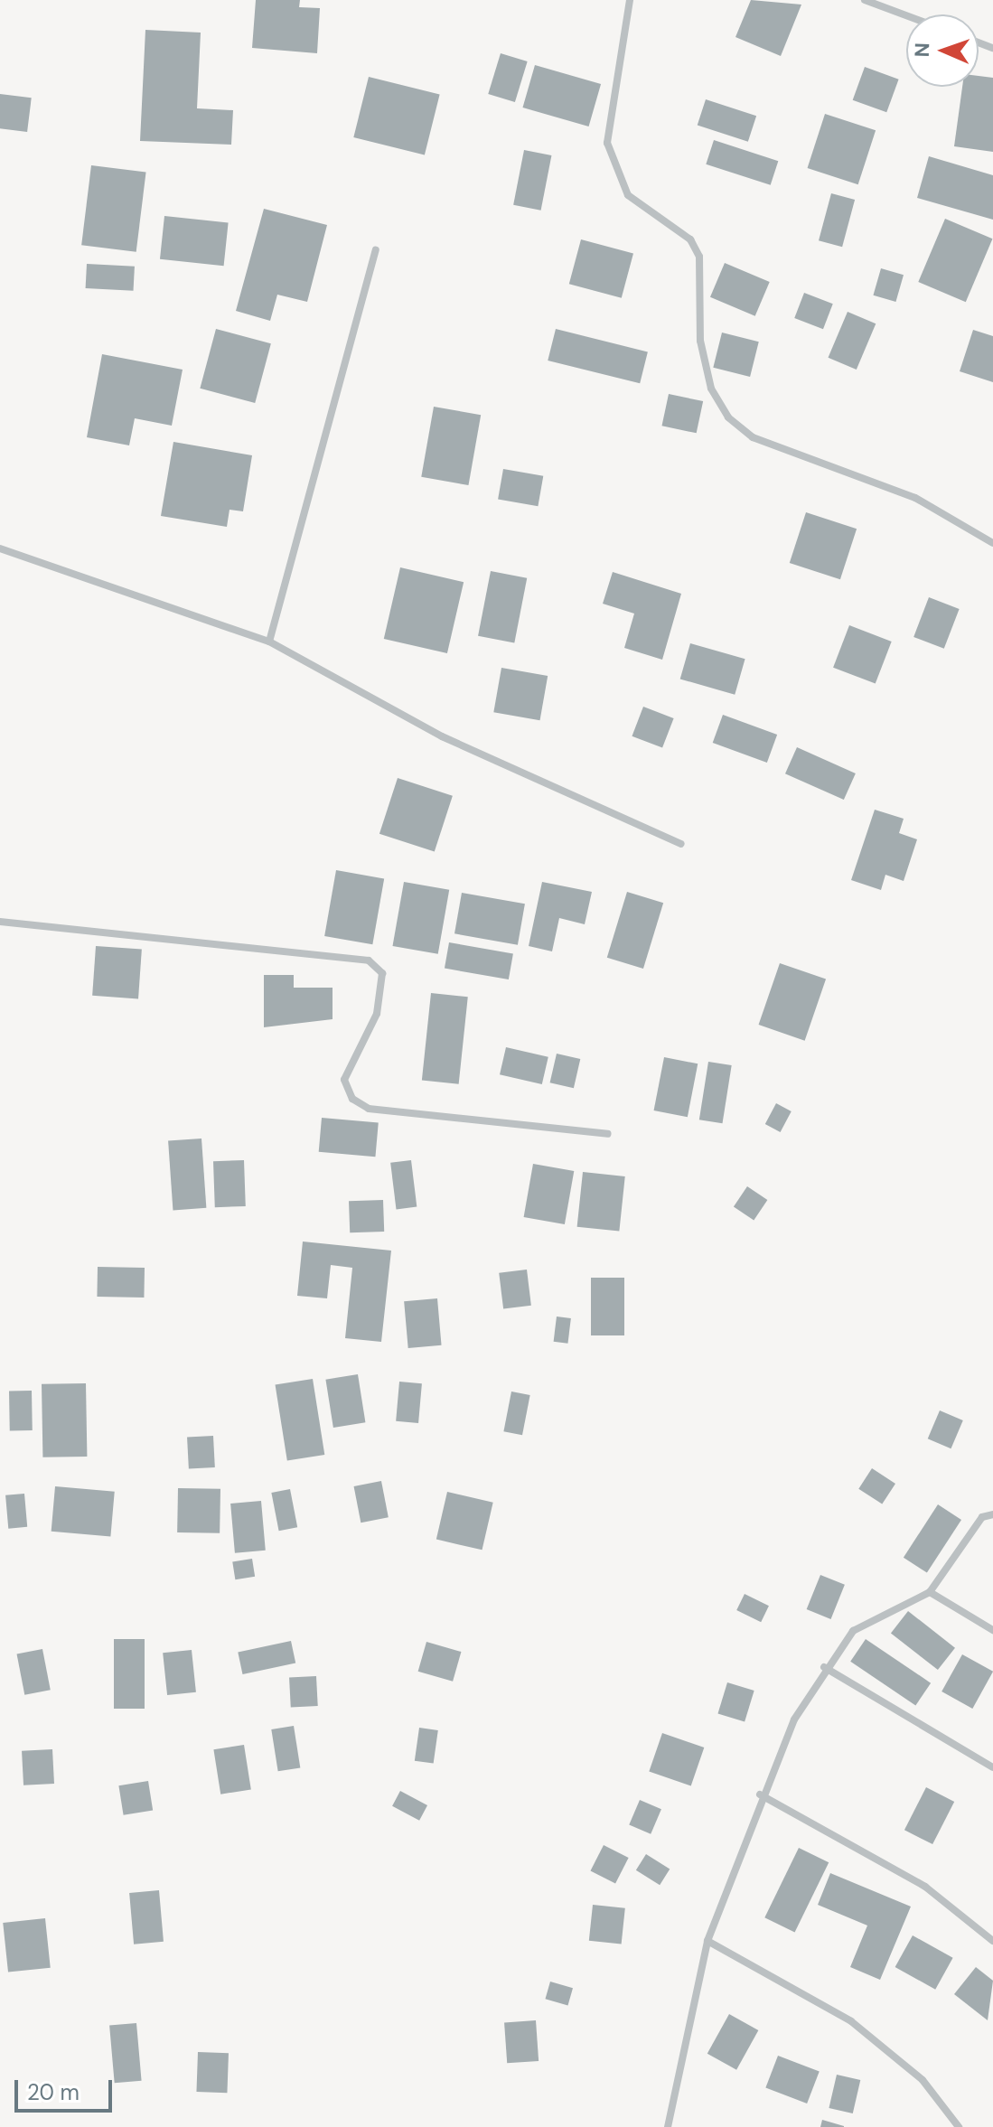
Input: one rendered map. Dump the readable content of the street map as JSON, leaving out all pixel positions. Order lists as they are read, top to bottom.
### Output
{
  "scale_bar": "20 m",
  "north": "left"
}
